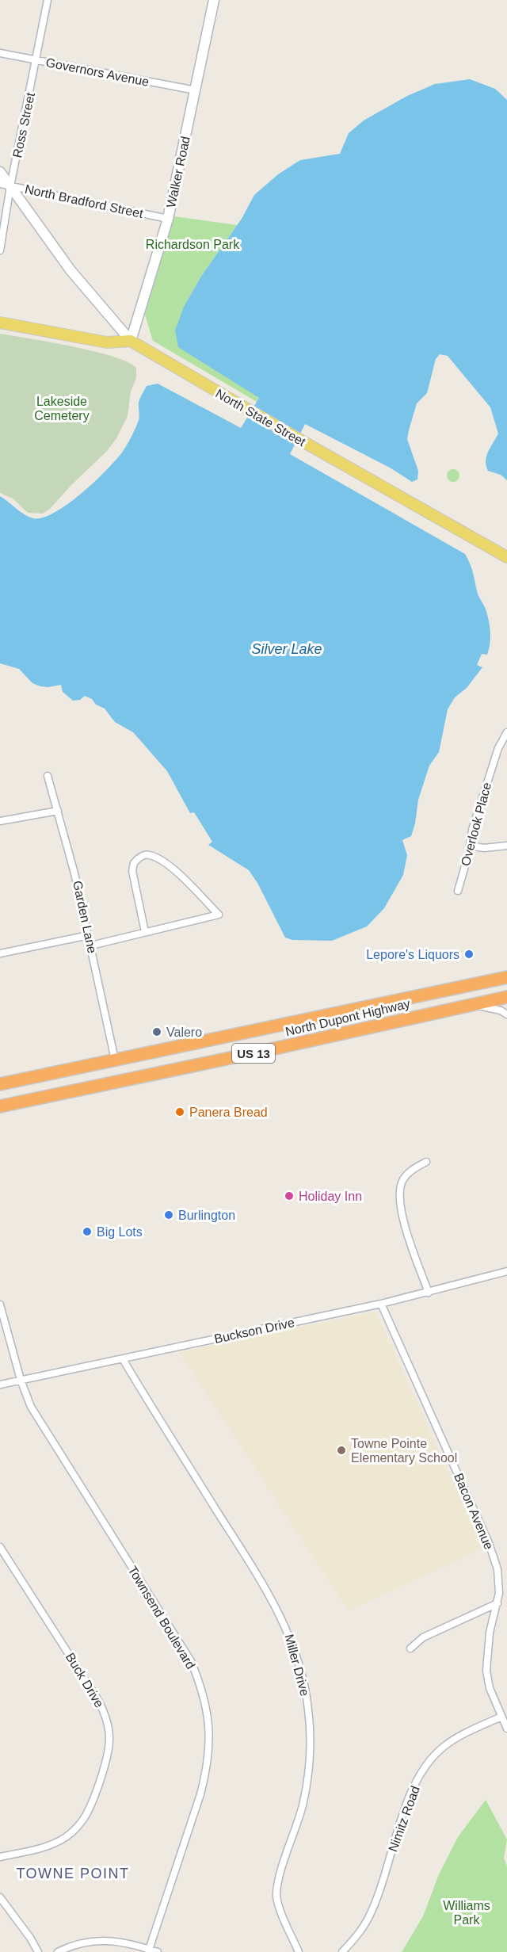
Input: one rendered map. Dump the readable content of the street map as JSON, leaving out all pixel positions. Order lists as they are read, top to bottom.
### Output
{
  "streets": {
    "highway": ["North Dupont Highway", "US 13"],
    "main road": ["North State Street"],
    "street": [
      "Governors Avenue",
      "Ross Street",
      "Walker Road",
      "North Bradford Street",
      "Overlook Place",
      "Garden Lane",
      "Buckson Drive",
      "Bacon Avenue",
      "Townsend Boulevard",
      "Miller Drive",
      "Buck Drive",
      "Nimitz Road"
    ]
  },
  "crossings": [
    ["Governors Avenue", "Ross Street"],
    ["Governors Avenue", "Walker Road"],
    ["Ross Street", "North Bradford Street"],
    ["Walker Road", "North Bradford Street"],
    ["Walker Road", "North State Street"],
    ["Garden Lane", "North Dupont Highway"],
    ["Buckson Drive", "Bacon Avenue"],
    ["Buckson Drive", "Townsend Boulevard"],
    ["Buckson Drive", "Miller Drive"],
    ["Bacon Avenue", "Nimitz Road"]
  ],
  "districts": ["TOWNE POINT"],
  "water": ["Silver Lake"],
  "parks": ["Richardson Park", "Lakeside Cemetery", "Williams Park"],
  "places": [
    "Lepore's Liquors",
    "Valero",
    "Panera Bread",
    "Holiday Inn",
    "Burlington",
    "Big Lots",
    "Towne Pointe Elementary School"
  ]
}
